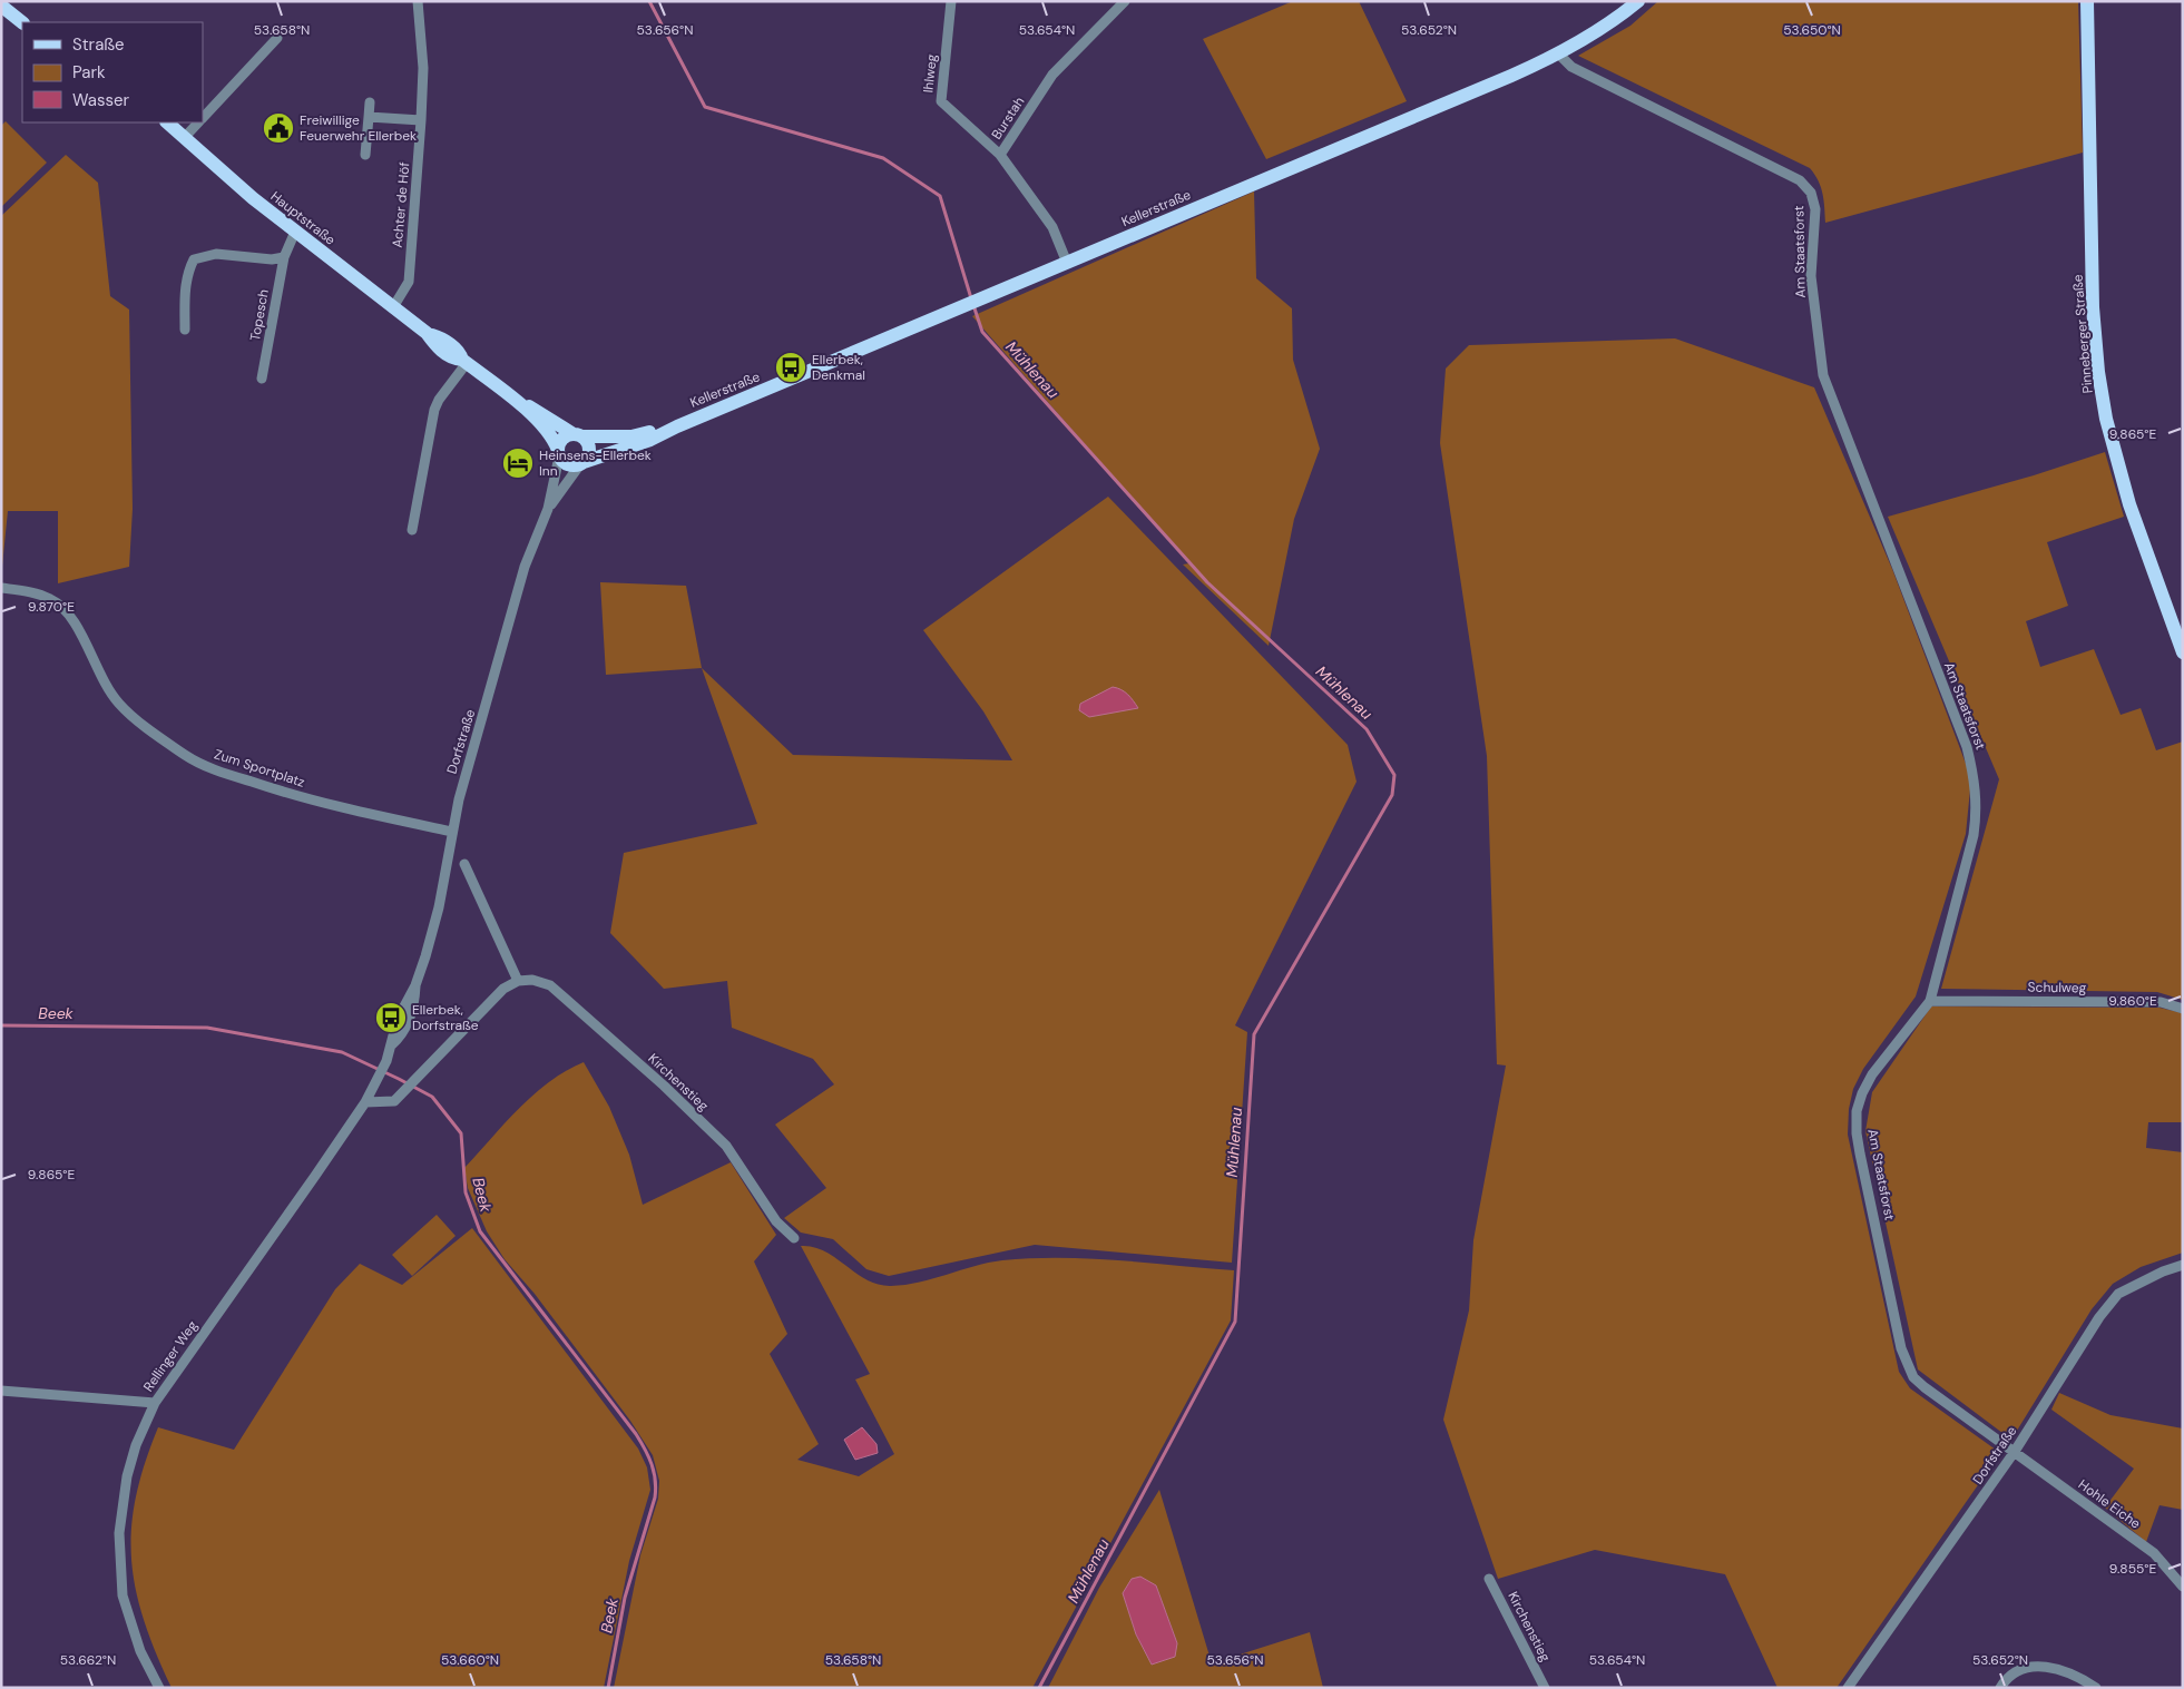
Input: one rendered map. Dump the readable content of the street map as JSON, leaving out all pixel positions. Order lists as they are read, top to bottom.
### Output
{
  "streets": {
    "main road": ["Kellerstraße", "Hauptstraße", "Pinneberger Straße"],
    "street": [
      "Ihlweg",
      "Burstah",
      "Achter de Höf",
      "Am Staatsforst",
      "Topesch",
      "Dorfstraße",
      "Zum Sportplatz",
      "Schulweg",
      "Kirchenstieg",
      "Rellinger Weg",
      "Hohle Eiche"
    ]
  },
  "crossings": [
    ["Ihlweg", "Burstah"],
    ["Burstah", "Kellerstraße"],
    ["Achter de Höf", "Hauptstraße"],
    ["Kellerstraße", "Hauptstraße"],
    ["Kellerstraße", "Am Staatsforst"],
    ["Kellerstraße", "Dorfstraße"],
    ["Hauptstraße", "Topesch"],
    ["Hauptstraße", "Dorfstraße"],
    ["Am Staatsforst", "Dorfstraße"],
    ["Am Staatsforst", "Schulweg"],
    ["Am Staatsforst", "Hohle Eiche"],
    ["Dorfstraße", "Zum Sportplatz"],
    ["Dorfstraße", "Rellinger Weg"],
    ["Dorfstraße", "Hohle Eiche"]
  ],
  "water": ["Mühlenau", "Beek"],
  "places": {
    "public building": ["Freiwillige Feuerwehr Ellerbek"],
    "bus stop": ["Ellerbek, Denkmal", "Ellerbek, Dorfstraße"],
    "hotel": ["Heinsens-Ellerbek Inn"]
  },
  "legend": ["Straße", "Park", "Wasser"],
  "coordinates": [
    "53.658°N",
    "53.656°N",
    "53.654°N",
    "53.652°N",
    "53.650°N",
    "9.865°E",
    "9.870°E",
    "9.860°E",
    "9.855°E",
    "53.662°N",
    "53.660°N"
  ]
}
